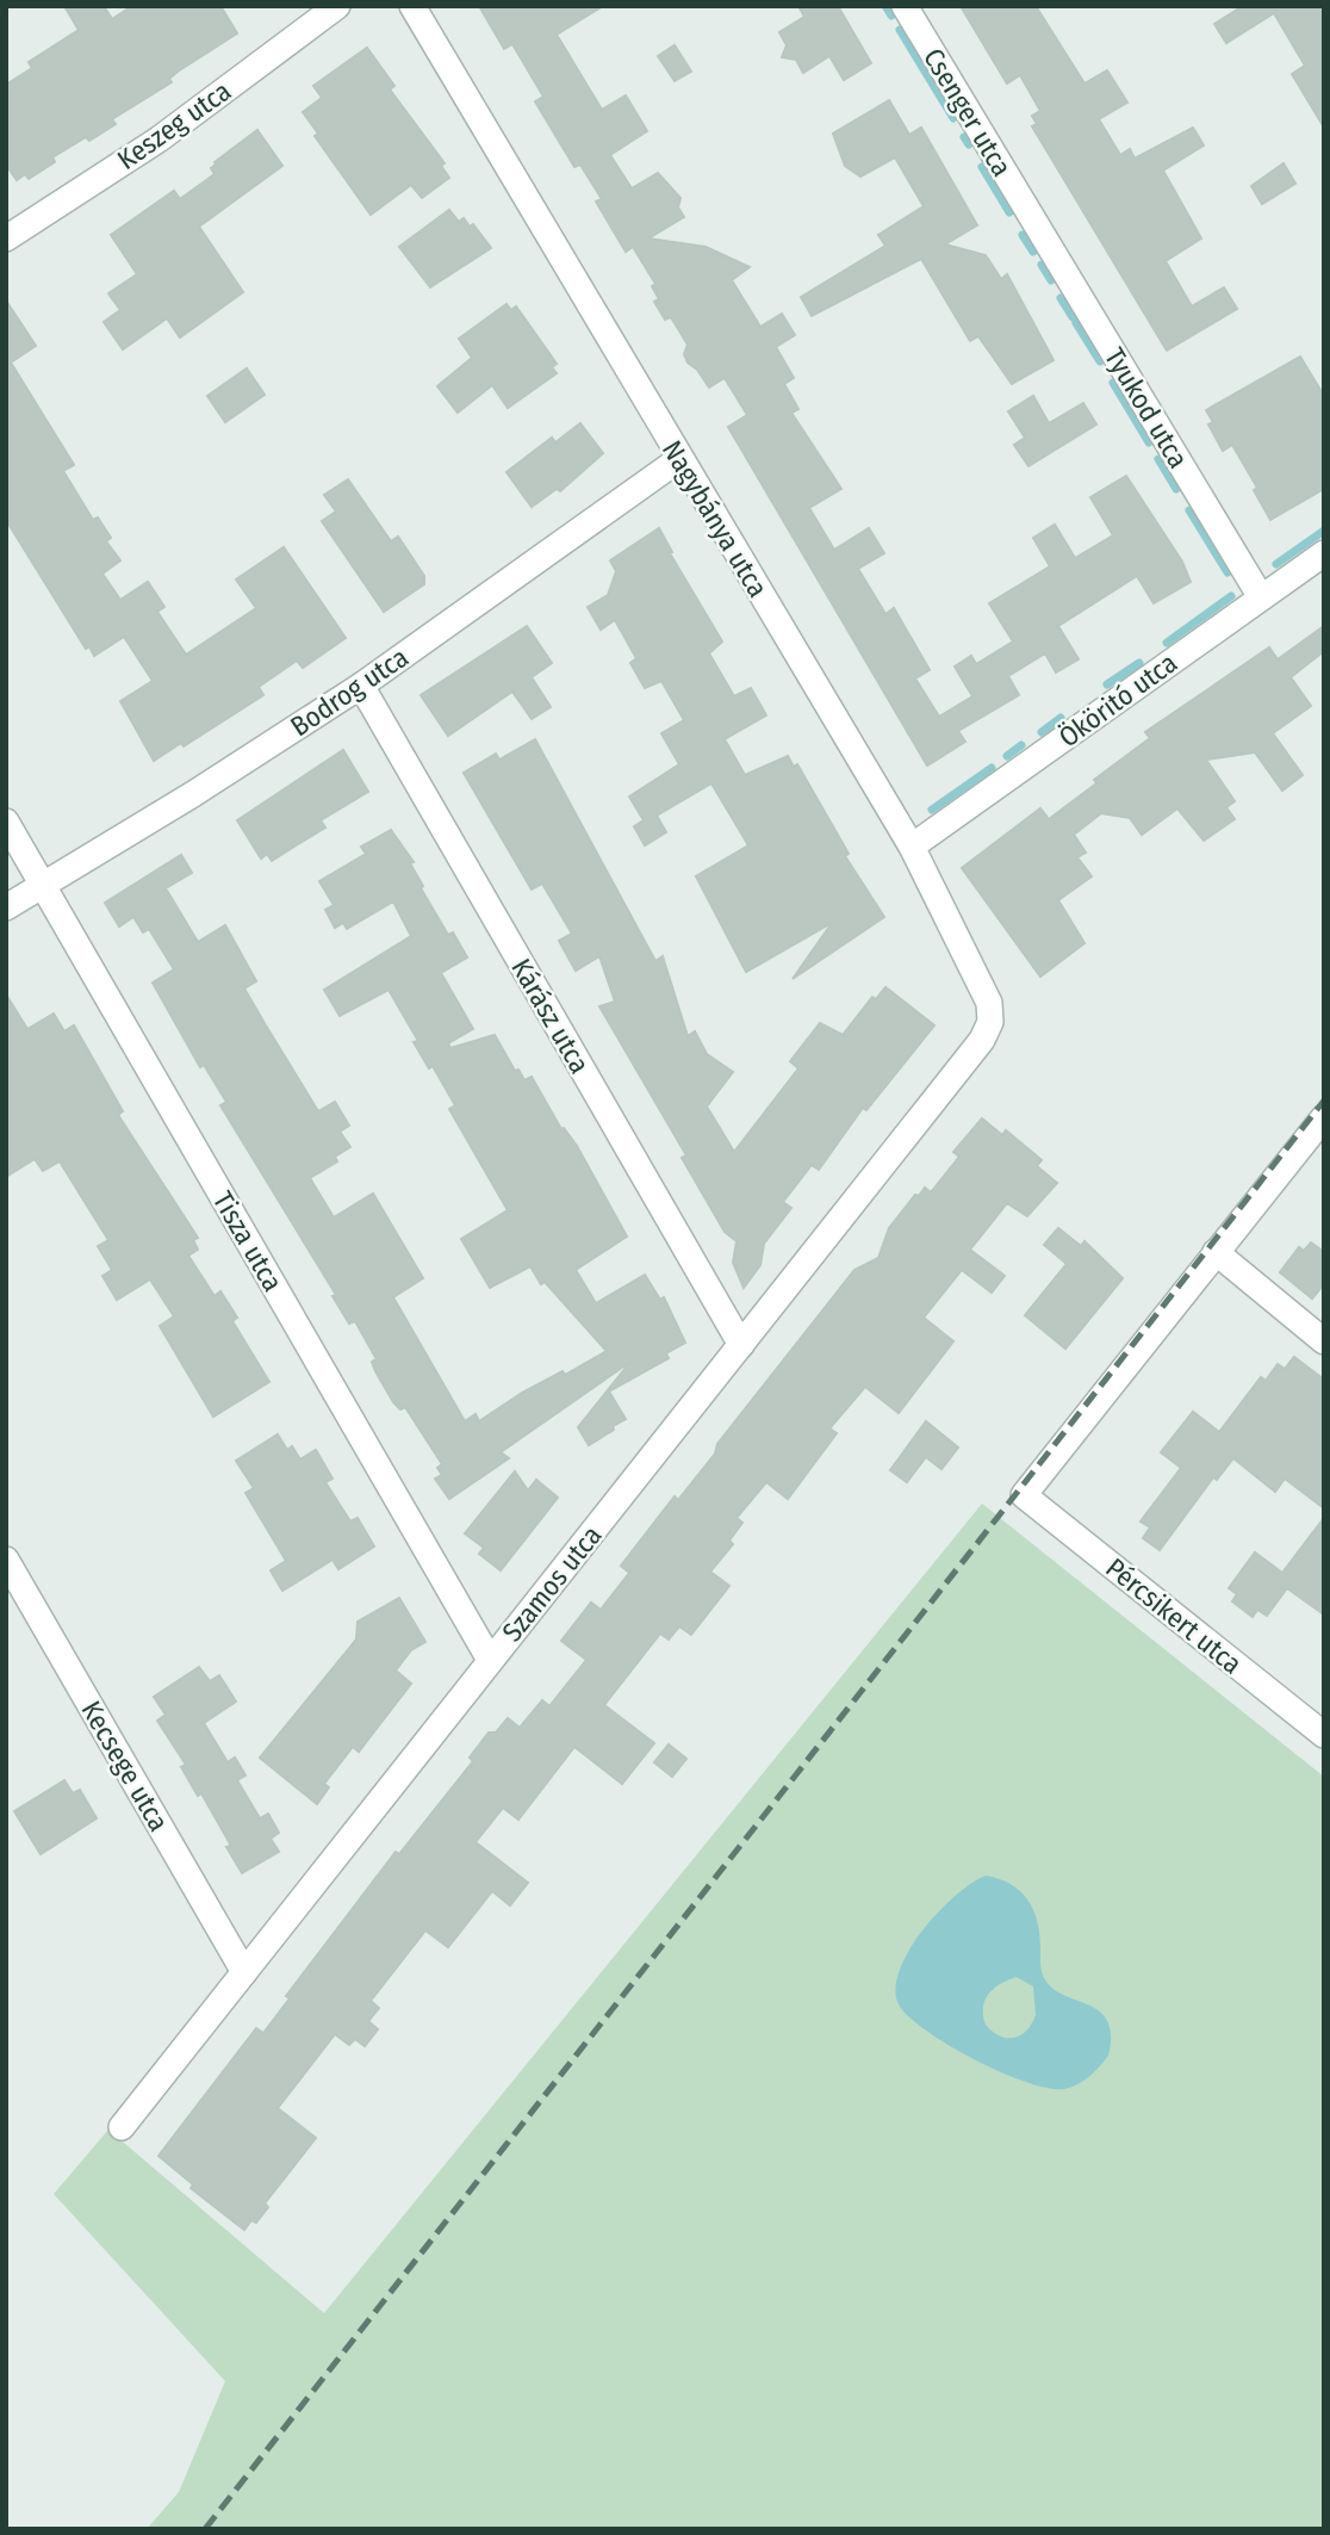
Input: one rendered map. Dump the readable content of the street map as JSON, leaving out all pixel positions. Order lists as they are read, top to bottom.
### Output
{
  "streets": {
    "street": [
      "Csenger utca",
      "Keszeg utca",
      "Tyukod utca",
      "Nagybánya utca",
      "Bodrog utca",
      "Ököritó utca",
      "Kárász utca",
      "Tisza utca",
      "Szamos utca",
      "Pércsikert utca",
      "Kecsege utca"
    ]
  },
  "crossings": [
    ["Csenger utca", "Tyukod utca"],
    ["Tyukod utca", "Ököritó utca"],
    ["Nagybánya utca", "Bodrog utca"],
    ["Nagybánya utca", "Ököritó utca"],
    ["Nagybánya utca", "Szamos utca"],
    ["Bodrog utca", "Kárász utca"],
    ["Bodrog utca", "Tisza utca"],
    ["Kárász utca", "Szamos utca"],
    ["Tisza utca", "Szamos utca"],
    ["Szamos utca", "Kecsege utca"]
  ]
}
